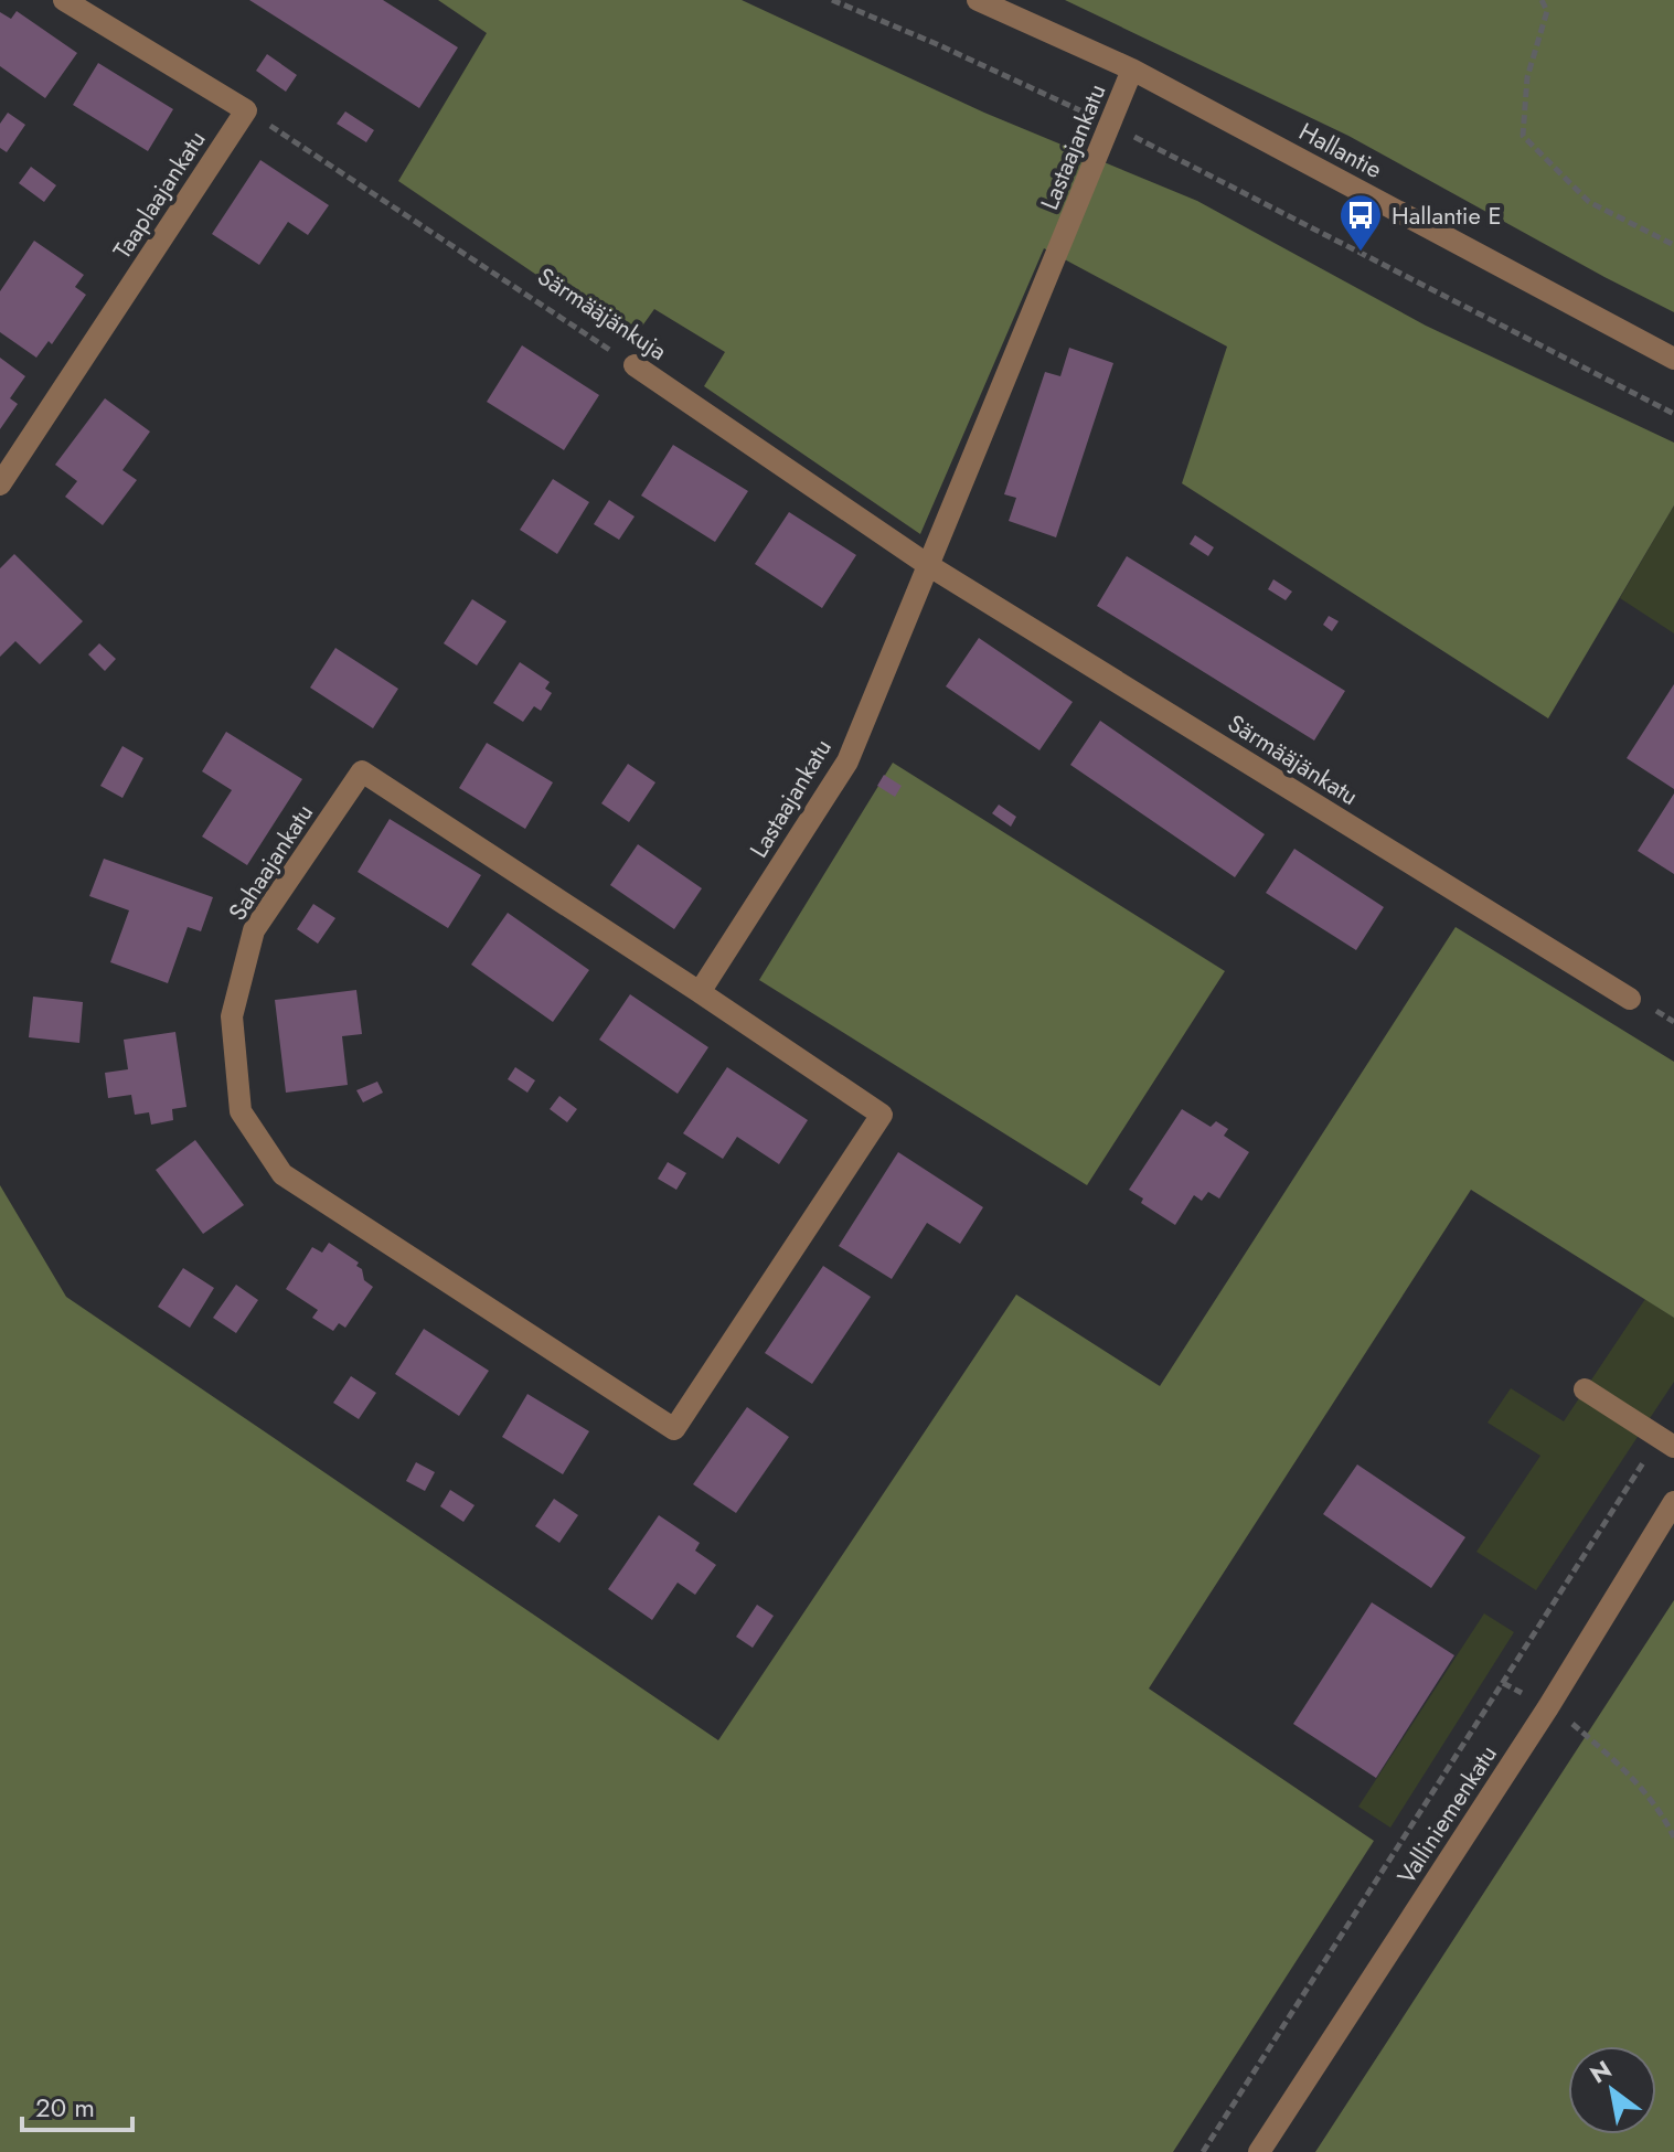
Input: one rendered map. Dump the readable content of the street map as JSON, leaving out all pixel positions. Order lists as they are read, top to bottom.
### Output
{
  "streets": {
    "street": [
      "Lastaajankatu",
      "Hallantie",
      "Taaplaajankatu",
      "Särmääjänkuja",
      "Särmääjänkatu",
      "Sahaajankatu",
      "Valliniemenkatu"
    ]
  },
  "crossings": [
    ["Lastaajankatu", "Hallantie"],
    ["Lastaajankatu", "Särmääjänkuja"],
    ["Lastaajankatu", "Särmääjänkatu"],
    ["Lastaajankatu", "Sahaajankatu"],
    ["Taaplaajankatu", "Särmääjänkuja"],
    ["Särmääjänkuja", "Särmääjänkatu"]
  ],
  "places": {
    "bus stop": ["Hallantie E"]
  },
  "scale_bar": "20 m",
  "north": "top left"
}
